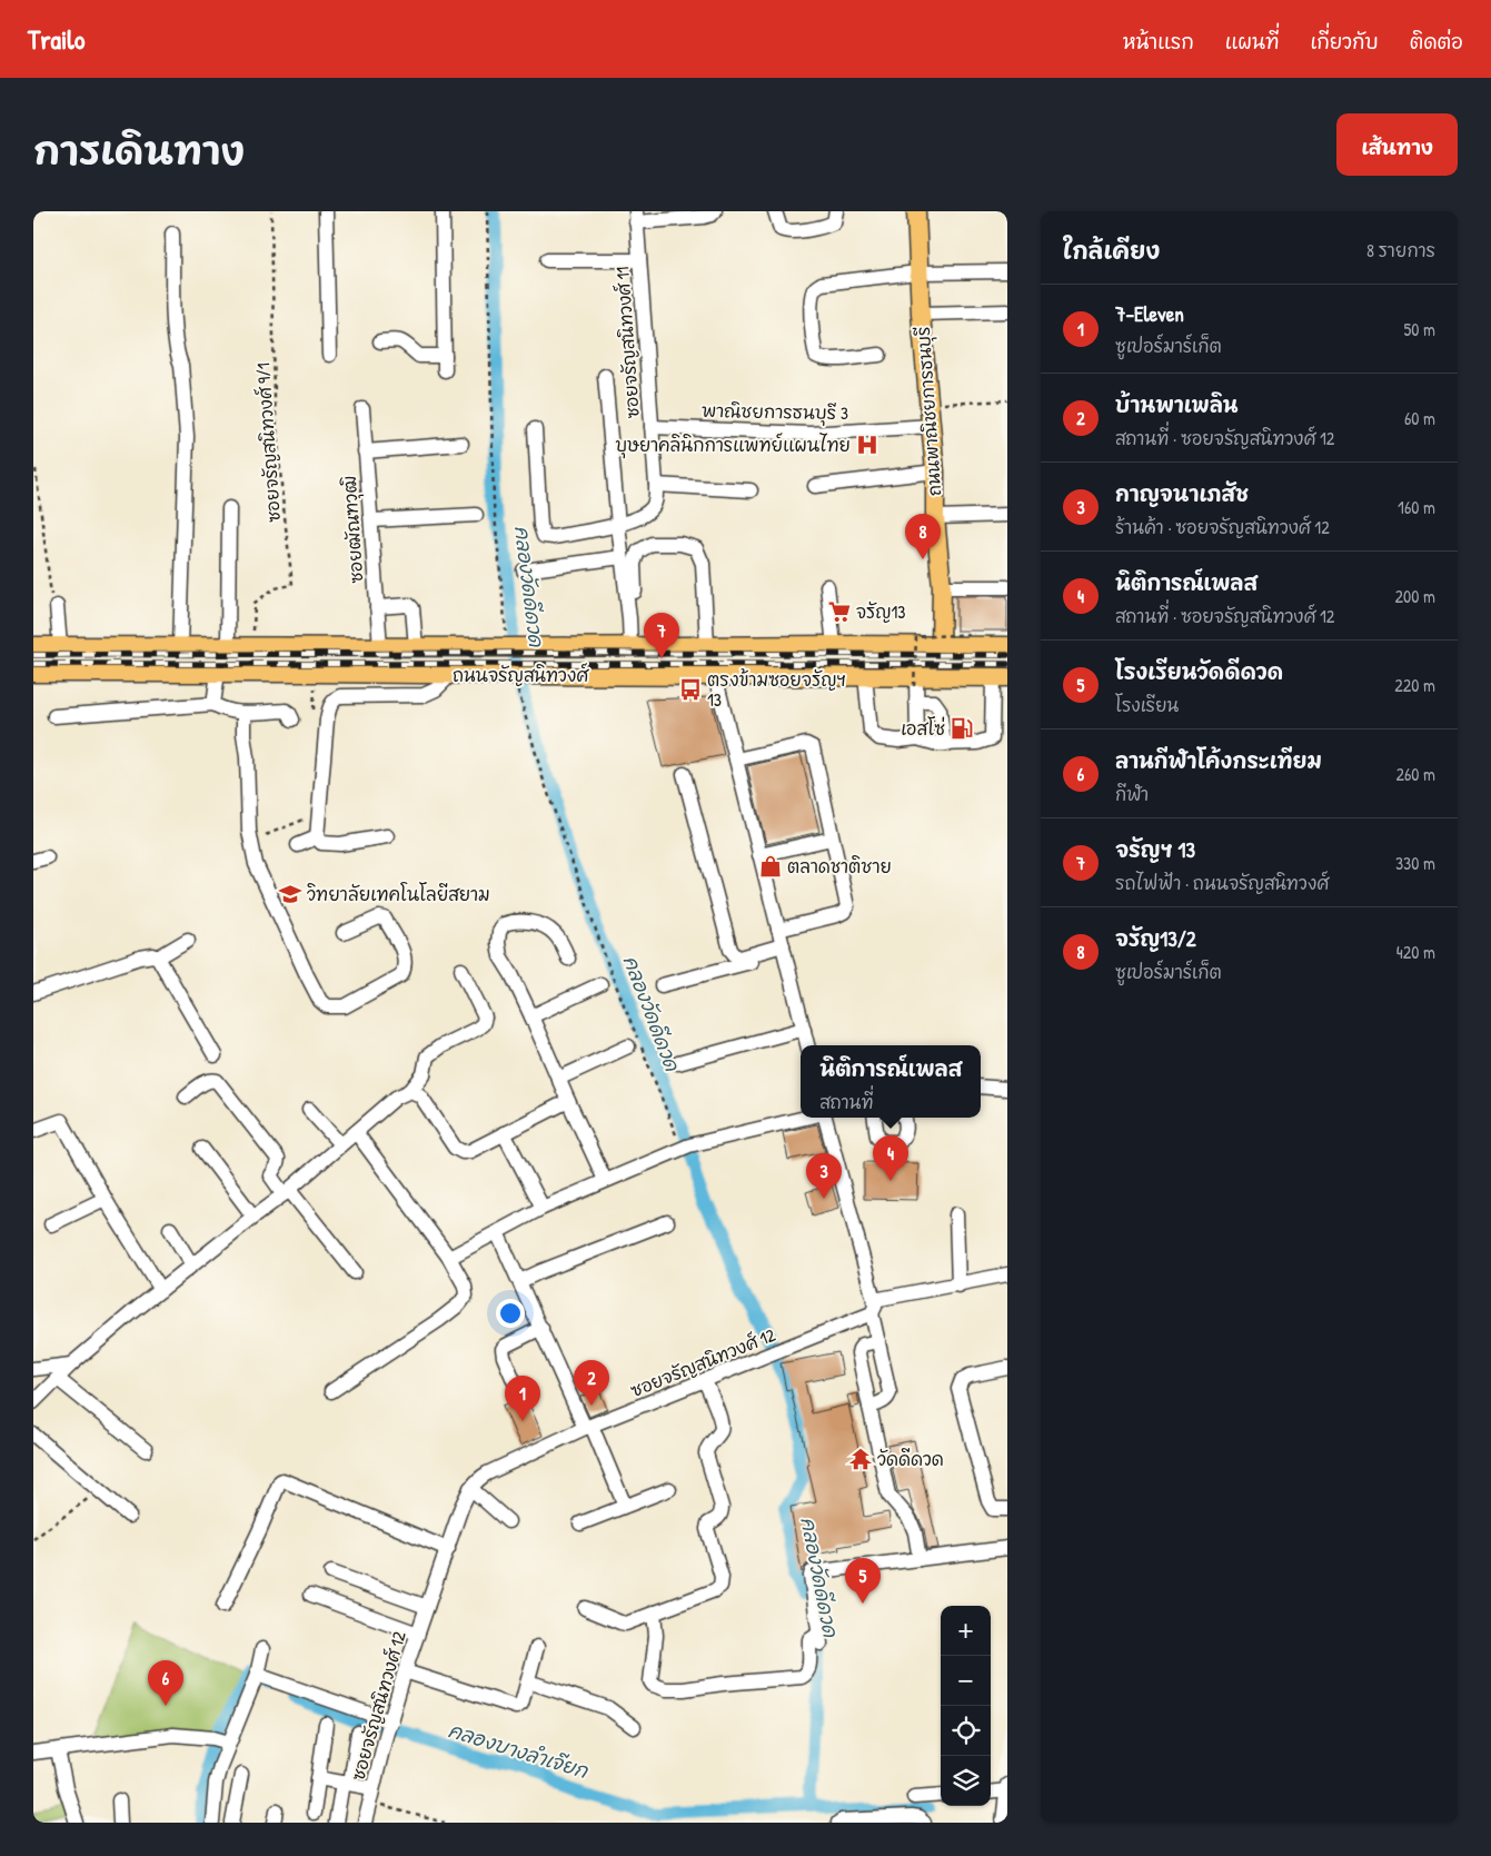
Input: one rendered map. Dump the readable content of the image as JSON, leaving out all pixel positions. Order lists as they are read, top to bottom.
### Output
{
  "streets": {
    "main road": ["ถนนพาณิชยการธนบุรี", "ถนนจรัญสนิทวงศ์"],
    "street": [
      "ซอยจรัญสนิทวงศ์ 11",
      "พาณิชยการธนบุรี 3",
      "ซอยฒัณฑวุฒิ",
      "ซอยจรัญสนิทวงศ์ 12"
    ],
    "path": ["ซอยจรัญสนิทวงศ์ 9/1"]
  },
  "crossings": [
    ["ซอยจรัญสนิทวงศ์ 11", "พาณิชยการธนบุรี 3"],
    ["พาณิชยการธนบุรี 3", "ถนนพาณิชยการธนบุรี"],
    ["ถนนพาณิชยการธนบุรี", "ถนนจรัญสนิทวงศ์"],
    ["ซอยจรัญสนิทวงศ์ 9/1", "ถนนจรัญสนิทวงศ์"],
    ["ซอยฒัณฑวุฒิ", "ถนนจรัญสนิทวงศ์"]
  ],
  "water": ["คลองวัดดีดวด", "คลองบางลำเจียก"],
  "places": {
    "hospital": ["บุษยาคลินิกการแพทย์แผนไทย"],
    "supermarket": ["จรัญ13"],
    "bus stop": ["ตรงข้ามซอยจรัญฯ 13"],
    "fuel station": ["เอสโซ่"],
    "shop": ["ตลาดชาติชาย"],
    "school or university": ["วิทยาลัยเทคโนโลยีสยาม"],
    "temple": ["วัดดีดวด"]
  },
  "page": {
    "header": "Trailo",
    "nav": [
      "หน้าแรก",
      "แผนที่",
      "เกี่ยวกับ",
      "ติดต่อ"
    ],
    "title": "การเดินทาง",
    "buttons": "เส้นทาง",
    "heading": ["ใกล้เคียง", "8 รายการ"],
    "list": [
      {
        "mark": "1",
        "name": "7-Eleven",
        "note": "ซูเปอร์มาร์เก็ต",
        "value": "50 m"
      },
      {
        "mark": "2",
        "name": "บ้านพาเพลิน",
        "note": "สถานที่ · ซอยจรัญสนิทวงศ์ 12",
        "value": "60 m"
      },
      {
        "mark": "3",
        "name": "กาญจนาเภสัช",
        "note": "ร้านค้า · ซอยจรัญสนิทวงศ์ 12",
        "value": "160 m"
      },
      {
        "mark": "4",
        "name": "นิติการณ์เพลส",
        "note": "สถานที่ · ซอยจรัญสนิทวงศ์ 12",
        "value": "200 m"
      },
      {
        "mark": "5",
        "name": "โรงเรียนวัดดีดวด",
        "note": "โรงเรียน",
        "value": "220 m"
      },
      {
        "mark": "6",
        "name": "ลานกีฬาโค้งกระเทียม",
        "note": "กีฬา",
        "value": "260 m"
      },
      {
        "mark": "7",
        "name": "จรัญฯ 13",
        "note": "รถไฟฟ้า · ถนนจรัญสนิทวงศ์",
        "value": "330 m"
      },
      {
        "mark": "8",
        "name": "จรัญ13/2",
        "note": "ซูเปอร์มาร์เก็ต",
        "value": "420 m"
      }
    ],
    "pins": [
      "8",
      "7",
      "4",
      "3",
      "2",
      "1",
      "5",
      "6"
    ],
    "popup": ["นิติการณ์เพลส", "สถานที่"],
    "map_buttons": ["+", "−"]
  }
}
